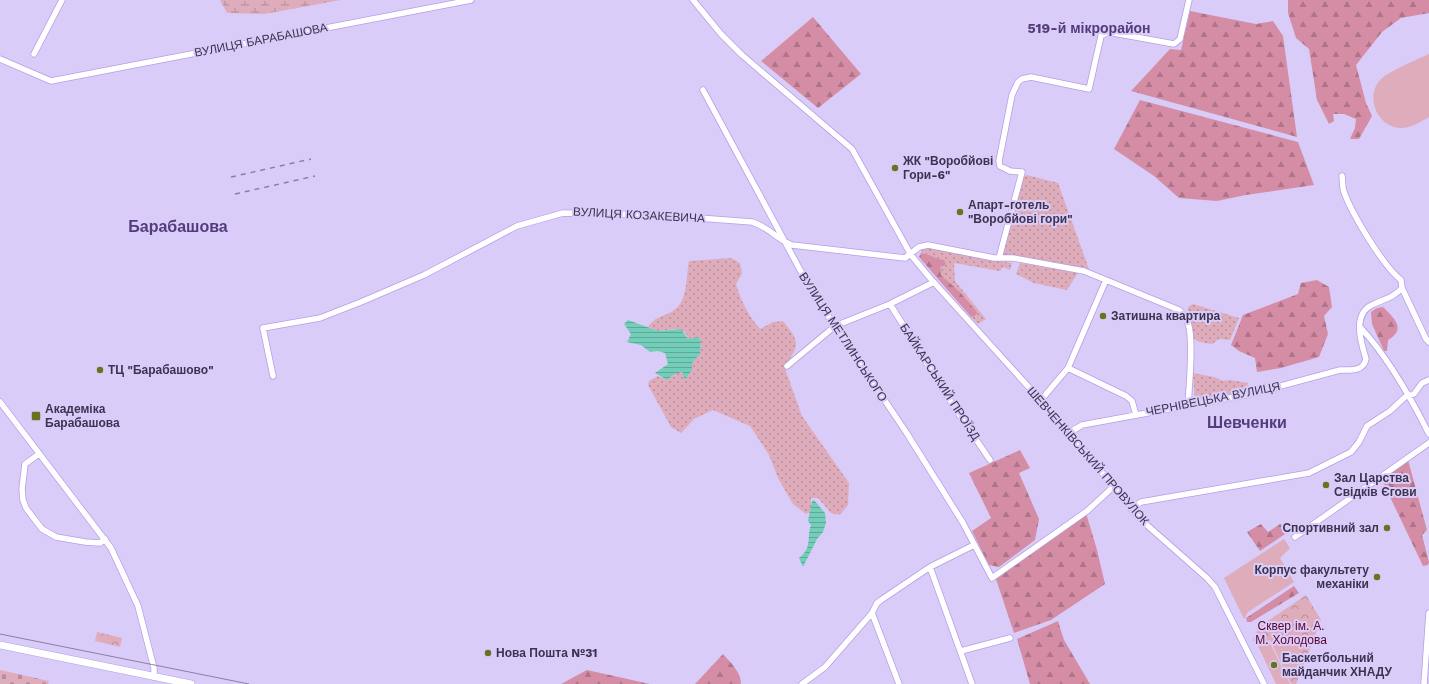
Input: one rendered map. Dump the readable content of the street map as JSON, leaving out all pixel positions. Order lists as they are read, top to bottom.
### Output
{
  "streets": {
    "street": [
      "ВУЛИЦЯ БАРАБАШОВА",
      "ВУЛИЦЯ КОЗАКЕВИЧА",
      "ВУЛИЦЯ МЕТЛИНСЬКОГО",
      "БАЙКАРСЬКИЙ ПРОЇЗД",
      "ЧЕРНІВЕЦЬКА ВУЛИЦЯ",
      "ШЕВЧЕНКІВСЬКИЙ ПРОВУЛОК"
    ]
  },
  "crossings": [
    ["ВУЛИЦЯ КОЗАКЕВИЧА", "ВУЛИЦЯ МЕТЛИНСЬКОГО"],
    ["ВУЛИЦЯ КОЗАКЕВИЧА", "ШЕВЧЕНКІВСЬКИЙ ПРОВУЛОК"],
    ["ВУЛИЦЯ МЕТЛИНСЬКОГО", "ШЕВЧЕНКІВСЬКИЙ ПРОВУЛОК"],
    ["ЧЕРНІВЕЦЬКА ВУЛИЦЯ", "ШЕВЧЕНКІВСЬКИЙ ПРОВУЛОК"]
  ],
  "districts": ["519-й мікрорайон", "Барабашова", "Шевченки"],
  "parks": ["Сквер ім. А. М. Холодова"],
  "places": {
    "other": [
      "ЖК \"Воробйові Гори-6\"",
      "Апарт-готель \"Воробйові гори\"",
      "Затишна квартира",
      "ТЦ \"Барабашово\"",
      "Зал Царства Свідків Єгови",
      "Спортивний зал",
      "Корпус факультету механіки",
      "Нова Пошта №31",
      "Баскетбольний майданчик ХНАДУ"
    ],
    "transit": ["Академіка Барабашова"]
  }
}
